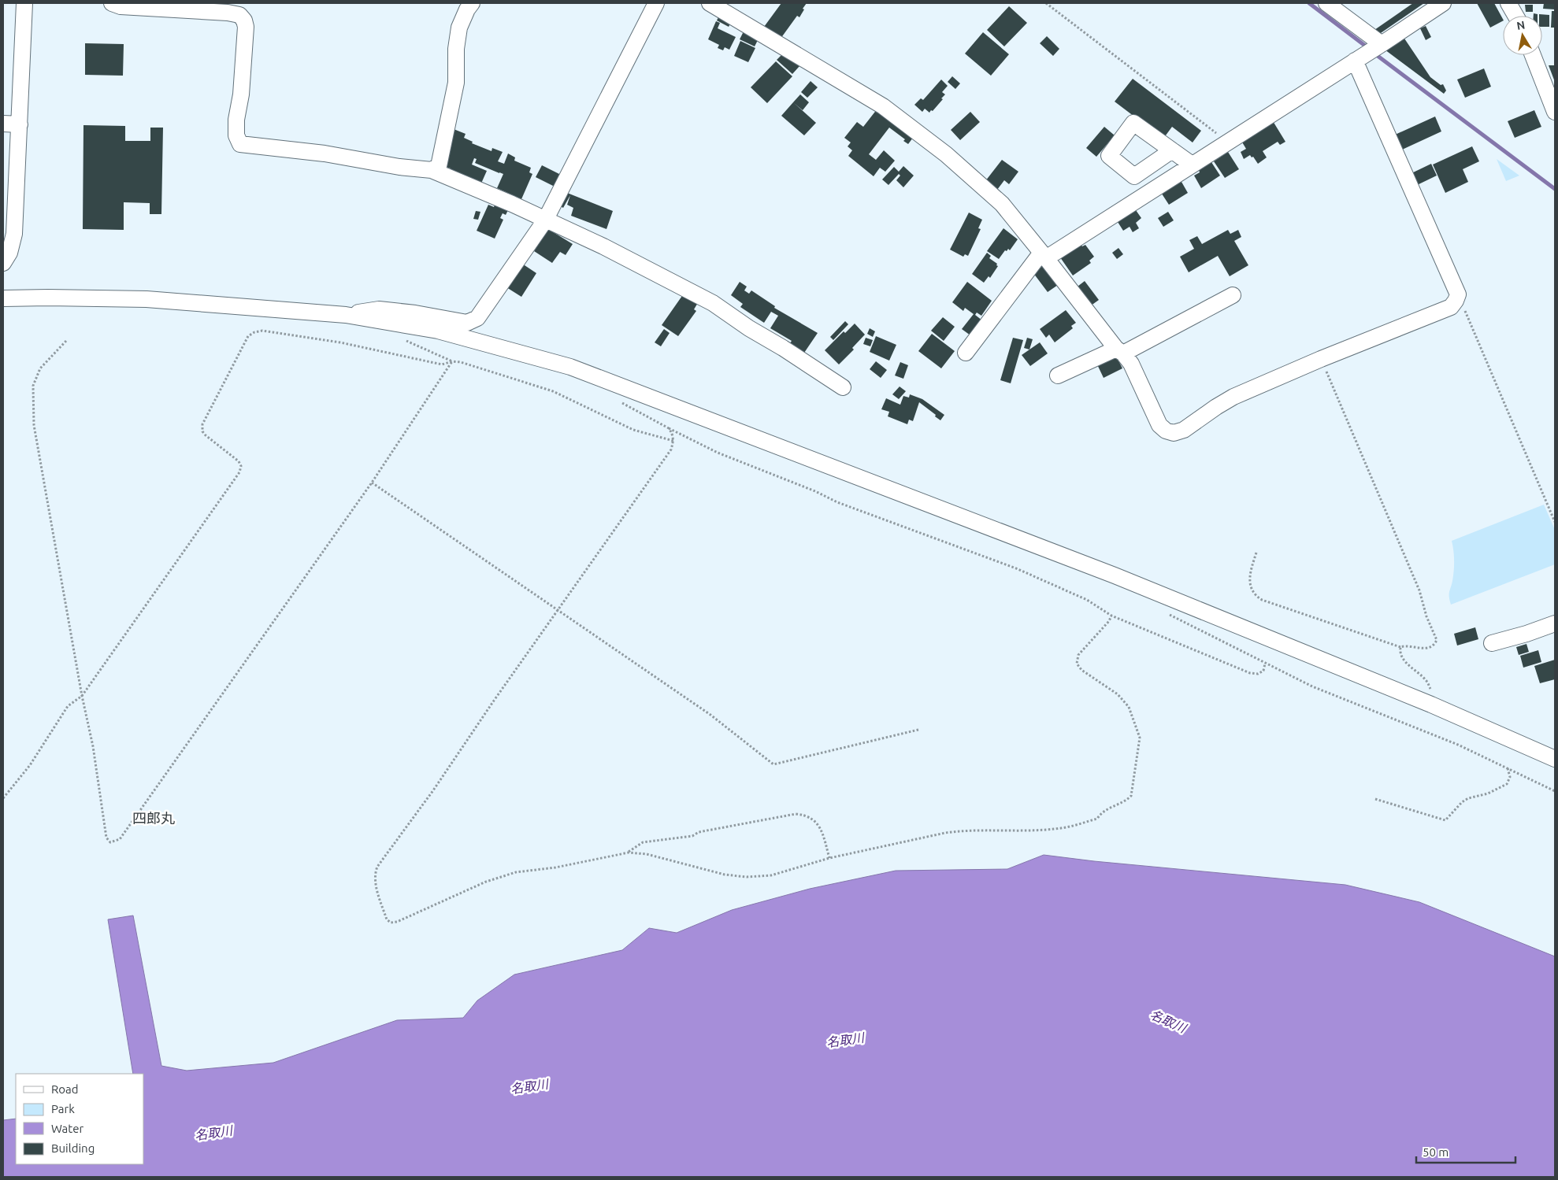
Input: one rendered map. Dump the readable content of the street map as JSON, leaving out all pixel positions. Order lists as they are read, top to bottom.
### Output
{
  "districts": ["四郎丸"],
  "water": ["名取川"],
  "legend": [
    "Road",
    "Park",
    "Water",
    "Building"
  ],
  "scale_bar": "50 m",
  "north": "top"
}
